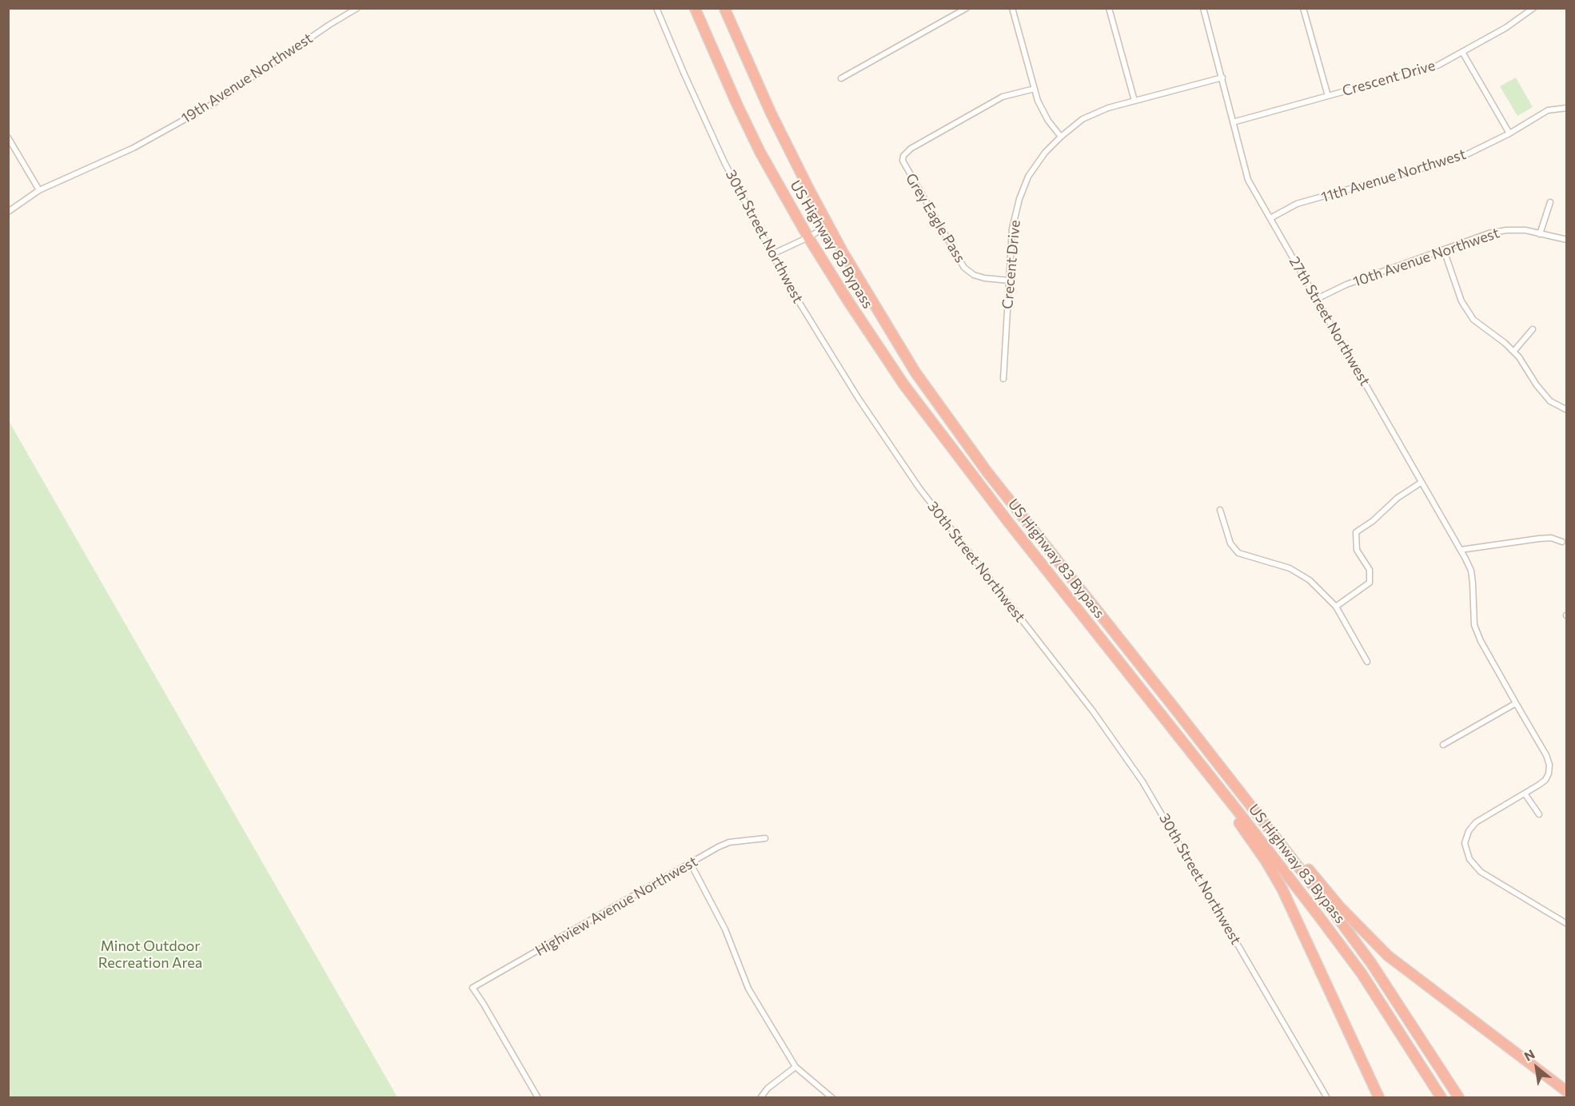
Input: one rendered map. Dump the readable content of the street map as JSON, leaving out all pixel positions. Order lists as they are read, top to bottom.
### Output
{
  "streets": {
    "highway": ["US Highway 83 Bypass"],
    "street": [
      "19th Avenue Northwest",
      "Crescent Drive",
      "11th Avenue Northwest",
      "Grey Eagle Pass",
      "30th Street Northwest",
      "10th Avenue Northwest",
      "Crecent Drive",
      "27th Street Northwest",
      "Highview Avenue Northwest"
    ]
  },
  "crossings": [
    ["Crescent Drive", "27th Street Northwest"],
    ["11th Avenue Northwest", "27th Street Northwest"],
    ["Grey Eagle Pass", "Crecent Drive"],
    ["10th Avenue Northwest", "27th Street Northwest"],
    ["Crecent Drive", "27th Street Northwest"]
  ],
  "parks": ["Minot Outdoor Recreation Area"],
  "north": "top left"
}
